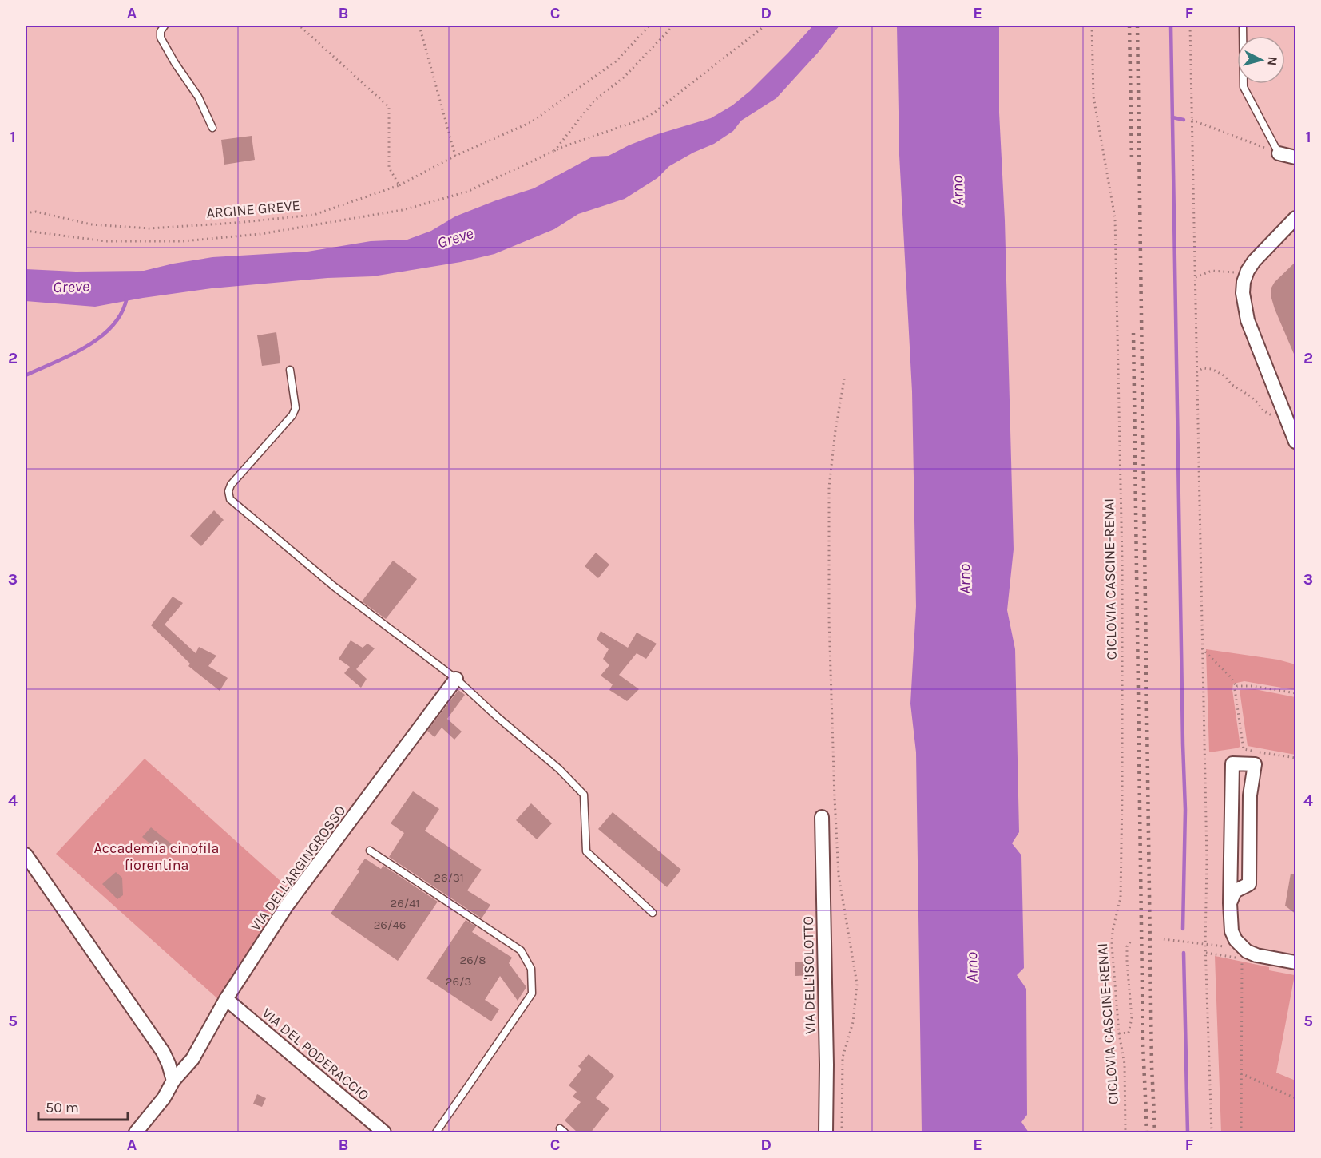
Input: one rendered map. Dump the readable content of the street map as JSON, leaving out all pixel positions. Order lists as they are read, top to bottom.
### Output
{
  "streets": {
    "street": ["VIA DELL'ARGINGROSSO", "VIA DELL'ISOLOTTO", "VIA DEL PODERACCIO"],
    "path": ["ARGINE GREVE", "CICLOVIA CASCINE-RENAI"]
  },
  "crossings": [
    ["VIA DELL'ARGINGROSSO", "VIA DEL PODERACCIO"]
  ],
  "water": ["Arno", "Greve"],
  "parks": ["Accademia cinofila fiorentina"],
  "house_numbers": [
    "26/31",
    "26/41",
    "26/46",
    "26/8",
    "26/3"
  ],
  "scale_bar": "50 m",
  "north": "right",
  "grid": {
    "columns": [
      "A",
      "B",
      "C",
      "D",
      "E",
      "F"
    ],
    "rows": [
      "1",
      "2",
      "3",
      "4",
      "5"
    ]
  }
}
